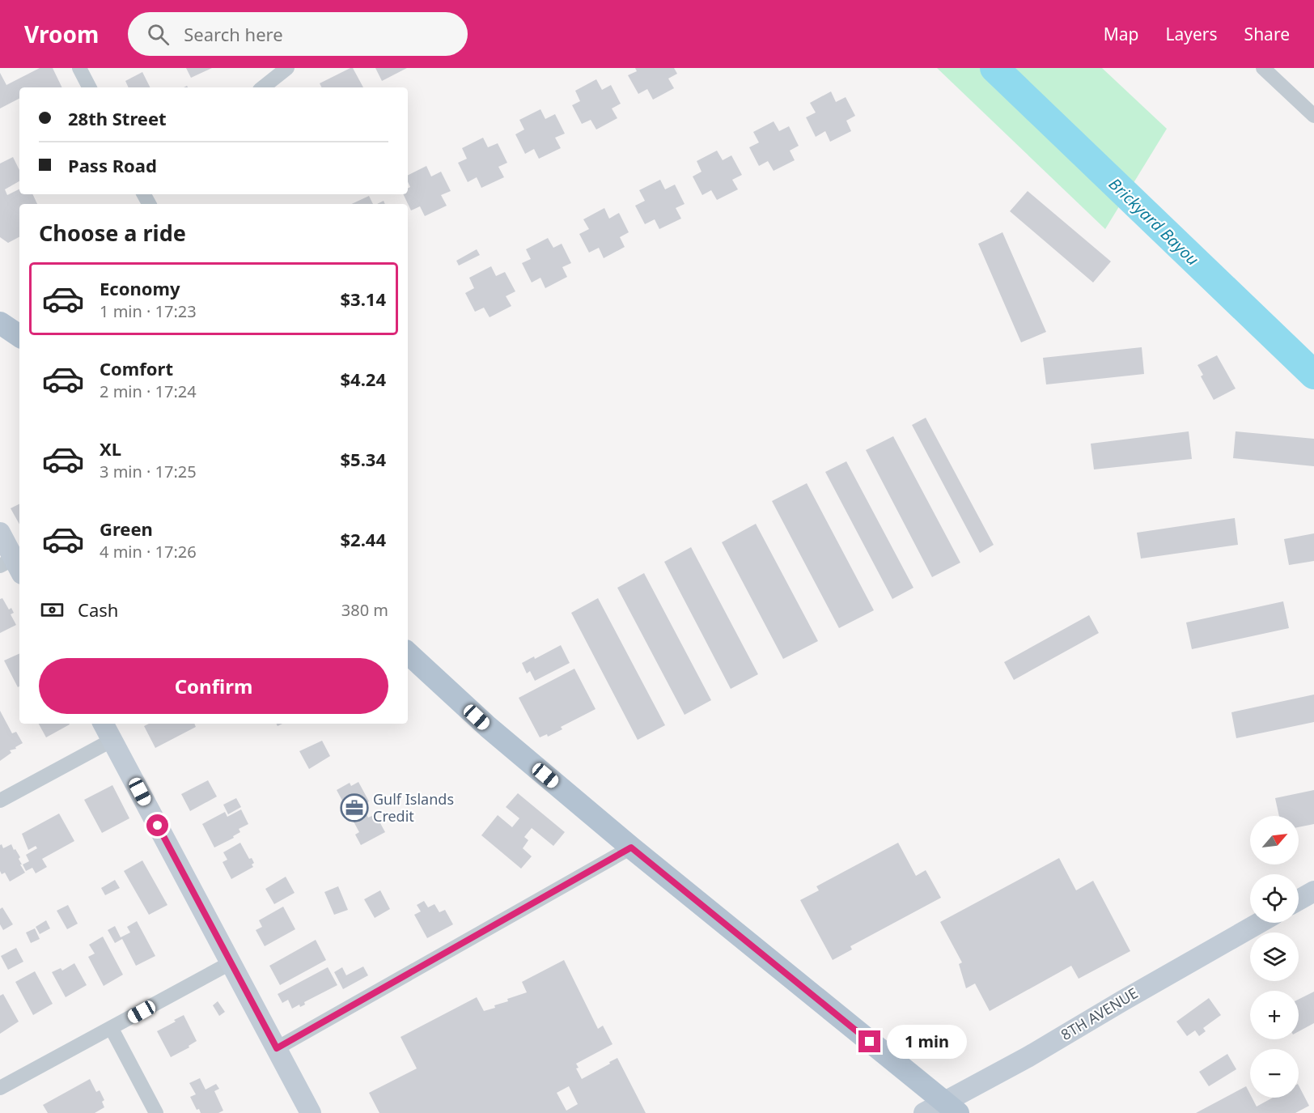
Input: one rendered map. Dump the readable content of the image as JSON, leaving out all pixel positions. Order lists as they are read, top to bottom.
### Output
{
  "streets": {
    "street": ["8TH AVENUE"]
  },
  "water": ["Brickyard Bayou"],
  "places": {
    "office": ["Gulf Islands Credit"]
  },
  "north": "top right",
  "page": {
    "header": "Vroom",
    "search": "Search here",
    "nav": ["Map", "Layers", "Share"],
    "banner": ["28th Street", "Pass Road"],
    "heading": "Choose a ride",
    "list": [
      {
        "name": "Economy",
        "note": "1 min · 17:23",
        "value": "$3.14"
      },
      {
        "name": "Comfort",
        "note": "2 min · 17:24",
        "value": "$4.24"
      },
      {
        "name": "XL",
        "note": "3 min · 17:25",
        "value": "$5.34"
      },
      {
        "name": "Green",
        "note": "4 min · 17:26",
        "value": "$2.44"
      }
    ],
    "pay": ["Cash", "380 m"],
    "buttons": "Confirm",
    "map_buttons": ["+", "−"],
    "bubble": "1 min"
  }
}
